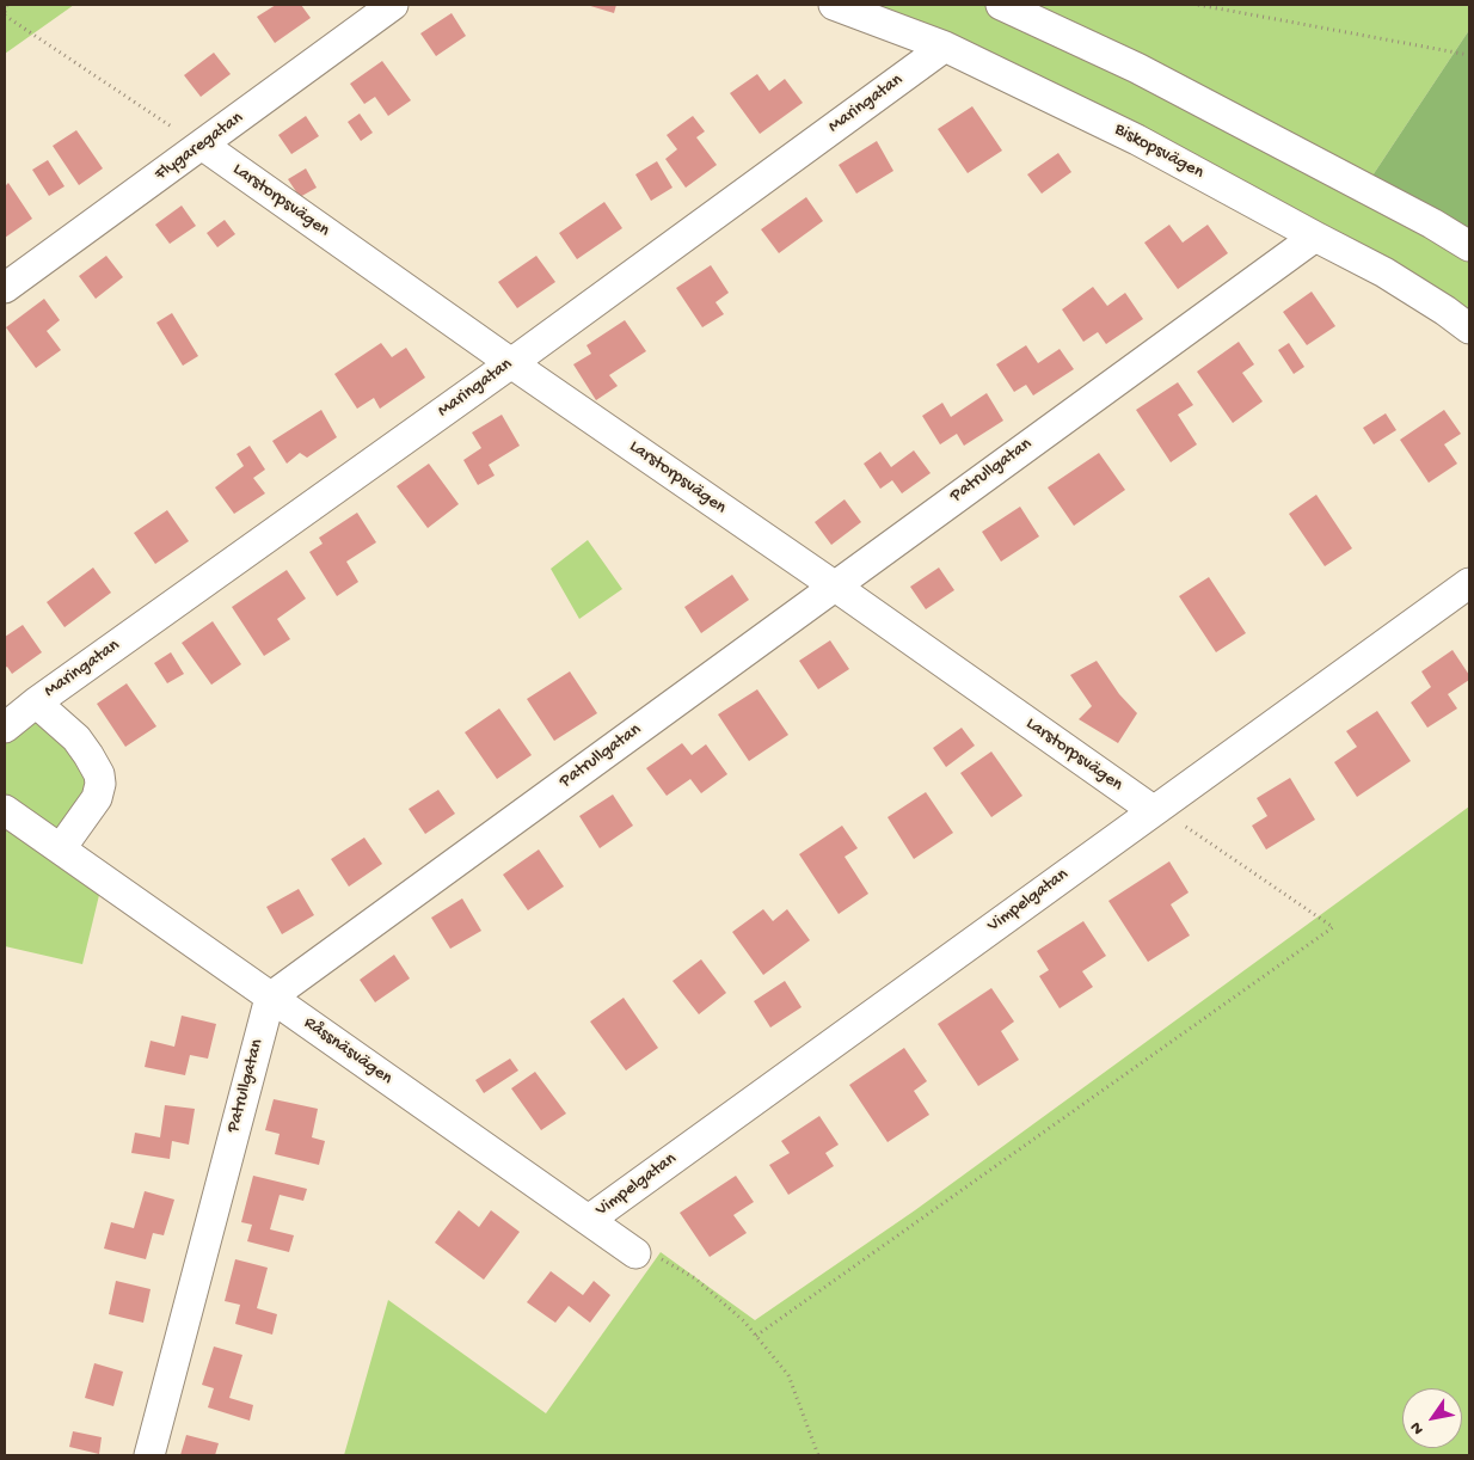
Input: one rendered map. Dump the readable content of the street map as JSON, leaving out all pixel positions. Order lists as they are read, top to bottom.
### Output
{
  "streets": {
    "street": [
      "Maringatan",
      "Flygaregatan",
      "Biskopsvägen",
      "Larstorpsvägen",
      "Patrullgatan",
      "Vimpelgatan",
      "Råssnäsvägen"
    ]
  },
  "crossings": [
    ["Maringatan", "Biskopsvägen"],
    ["Maringatan", "Larstorpsvägen"],
    ["Flygaregatan", "Larstorpsvägen"],
    ["Biskopsvägen", "Patrullgatan"],
    ["Larstorpsvägen", "Patrullgatan"],
    ["Larstorpsvägen", "Vimpelgatan"],
    ["Patrullgatan", "Råssnäsvägen"],
    ["Vimpelgatan", "Råssnäsvägen"]
  ],
  "north": "bottom left"
}
